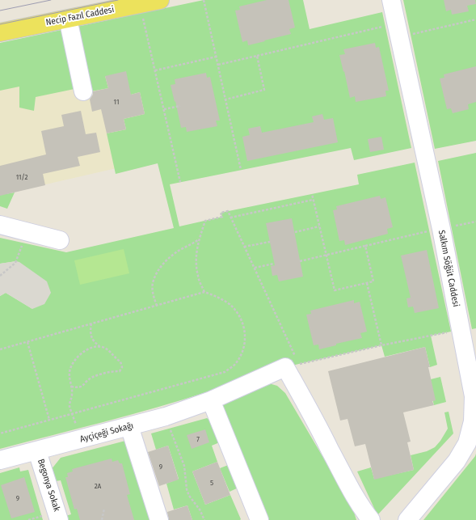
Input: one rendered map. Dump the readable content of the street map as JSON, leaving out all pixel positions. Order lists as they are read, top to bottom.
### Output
{
  "streets": {
    "main road": ["Necip Fazıl Caddesi"],
    "street": ["Salkım Söğüt Caddesi", "Ayçiçeği Sokağı", "Begonya Sokak"]
  },
  "crossings": [
    ["Ayçiçeği Sokağı", "Begonya Sokak"]
  ],
  "house_numbers": [
    "11",
    "11/2",
    "7",
    "9",
    "5",
    "2A",
    "9"
  ]
}
